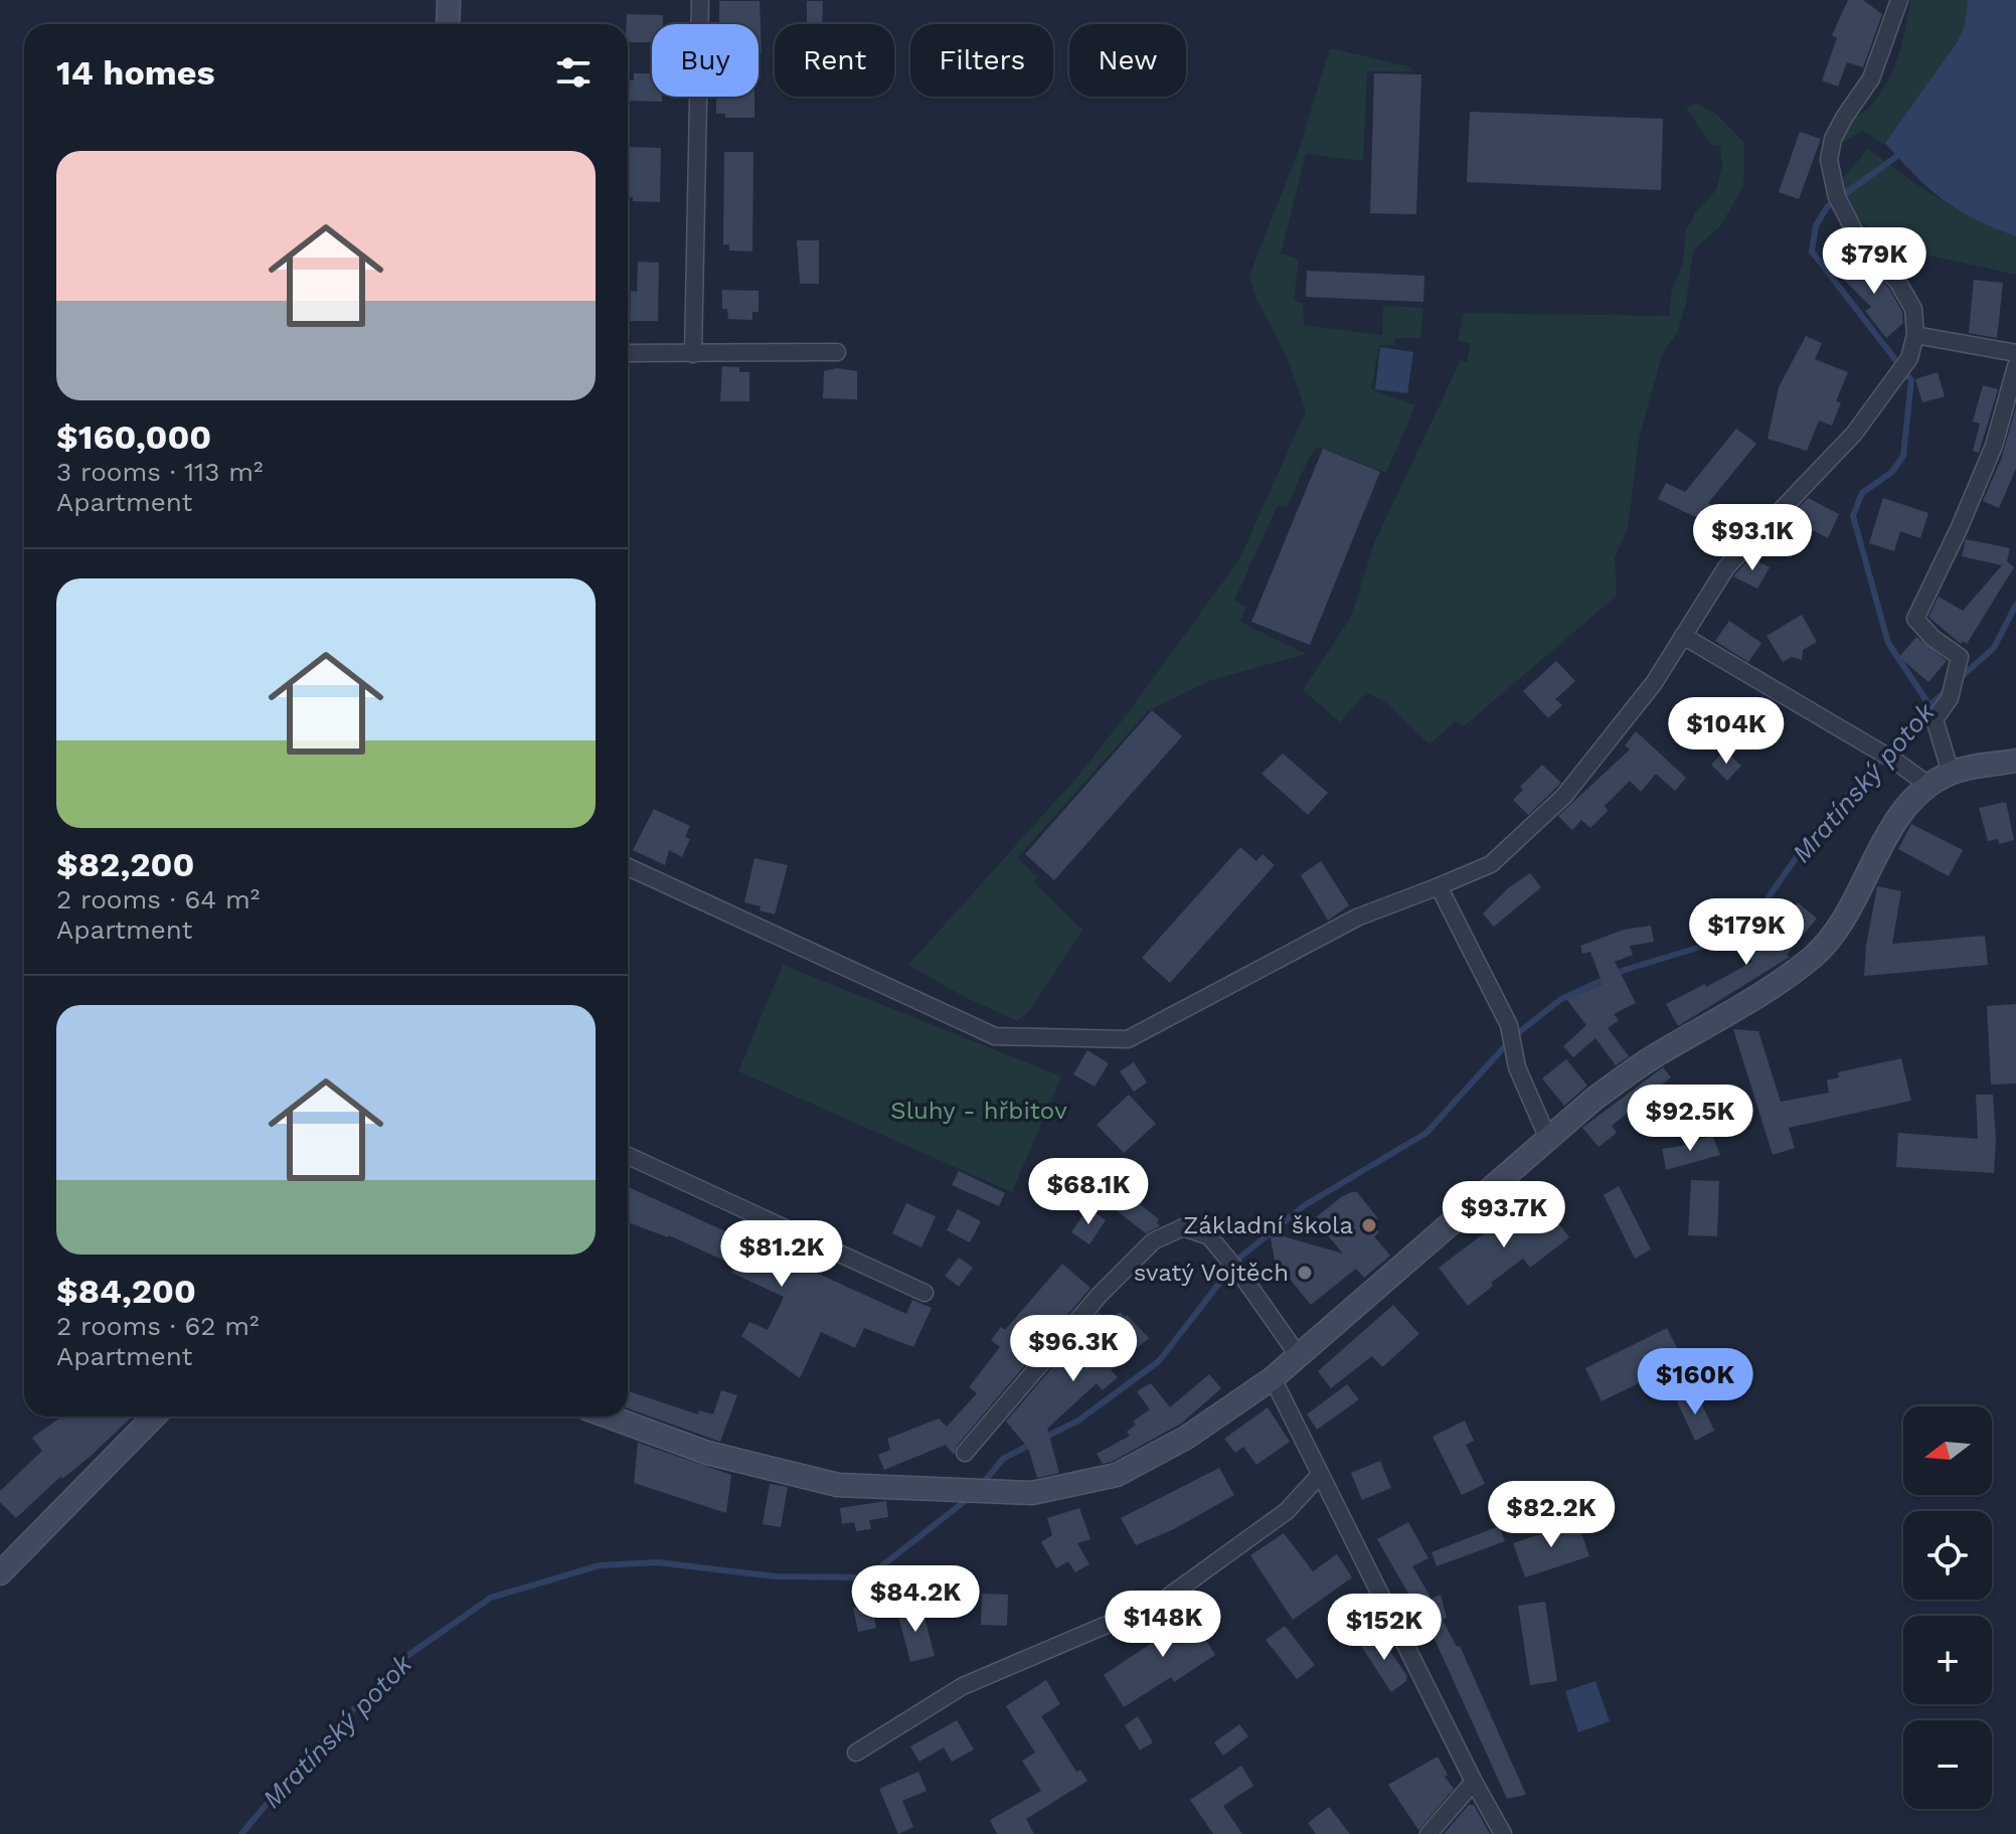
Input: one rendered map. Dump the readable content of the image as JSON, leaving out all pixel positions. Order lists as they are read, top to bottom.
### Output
{
  "water": ["Mratínský potok"],
  "parks": ["Sluhy - hřbitov"],
  "places": ["Základní škola", "svatý Vojtěch"],
  "north": "left",
  "page": {
    "chip": [
      "Buy",
      "Rent",
      "Filters",
      "New"
    ],
    "heading": "14 homes",
    "list": [
      {
        "name": "$160,000",
        "note": "3 rooms · 113 m² · Apartment"
      },
      {
        "name": "$82,200",
        "note": "2 rooms · 64 m² · Apartment"
      },
      {
        "name": "$84,200",
        "note": "2 rooms · 62 m² · Apartment"
      }
    ],
    "price": [
      "$79K",
      "$93.1K",
      "$104K",
      "$179K",
      "$92.5K",
      "$68.1K",
      "$93.7K",
      "$81.2K",
      "$96.3K",
      "$160K",
      "$82.2K",
      "$84.2K",
      "$148K",
      "$152K"
    ],
    "map_buttons": ["+", "−"]
  }
}
